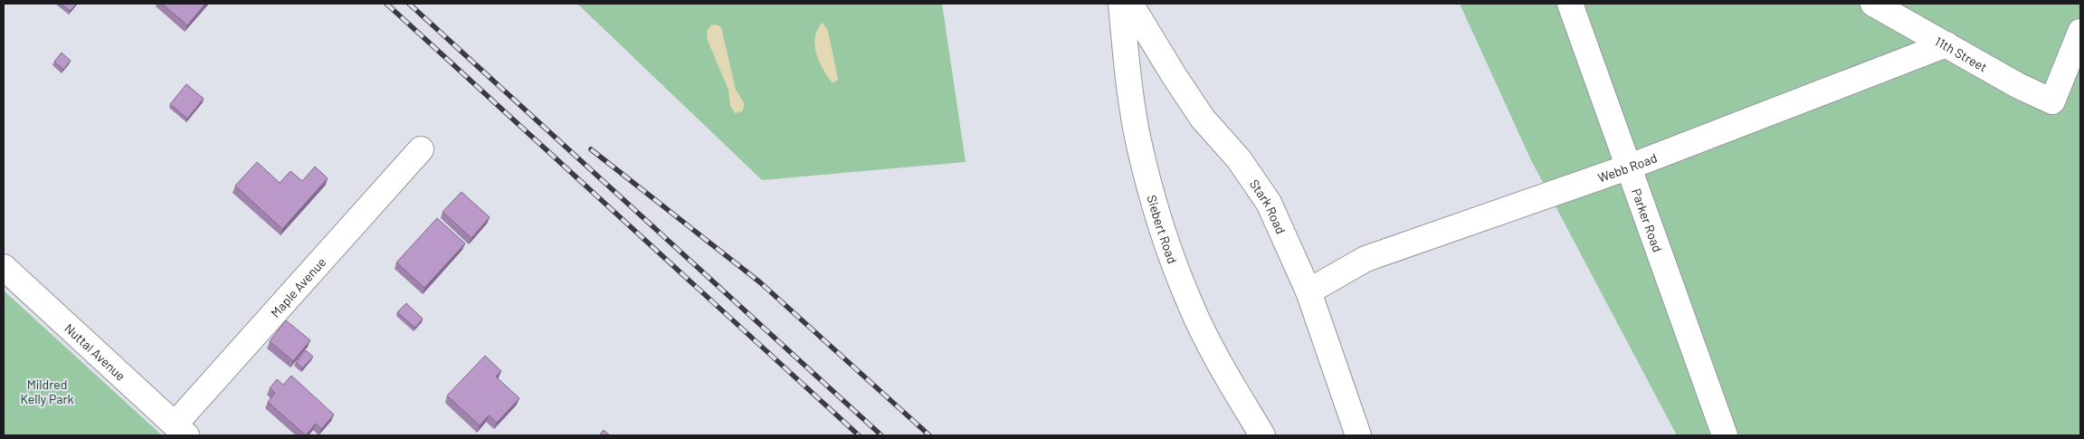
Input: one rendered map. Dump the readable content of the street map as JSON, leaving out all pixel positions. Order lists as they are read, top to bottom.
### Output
{
  "streets": {
    "street": [
      "11th Street",
      "Webb Road",
      "Stark Road",
      "Parker Road",
      "Siebert Road",
      "Maple Avenue",
      "Nuttal Avenue"
    ]
  },
  "crossings": [
    ["11th Street", "Webb Road"],
    ["Webb Road", "Stark Road"],
    ["Webb Road", "Parker Road"],
    ["Maple Avenue", "Nuttal Avenue"]
  ],
  "parks": ["Mildred Kelly Park"]
}
